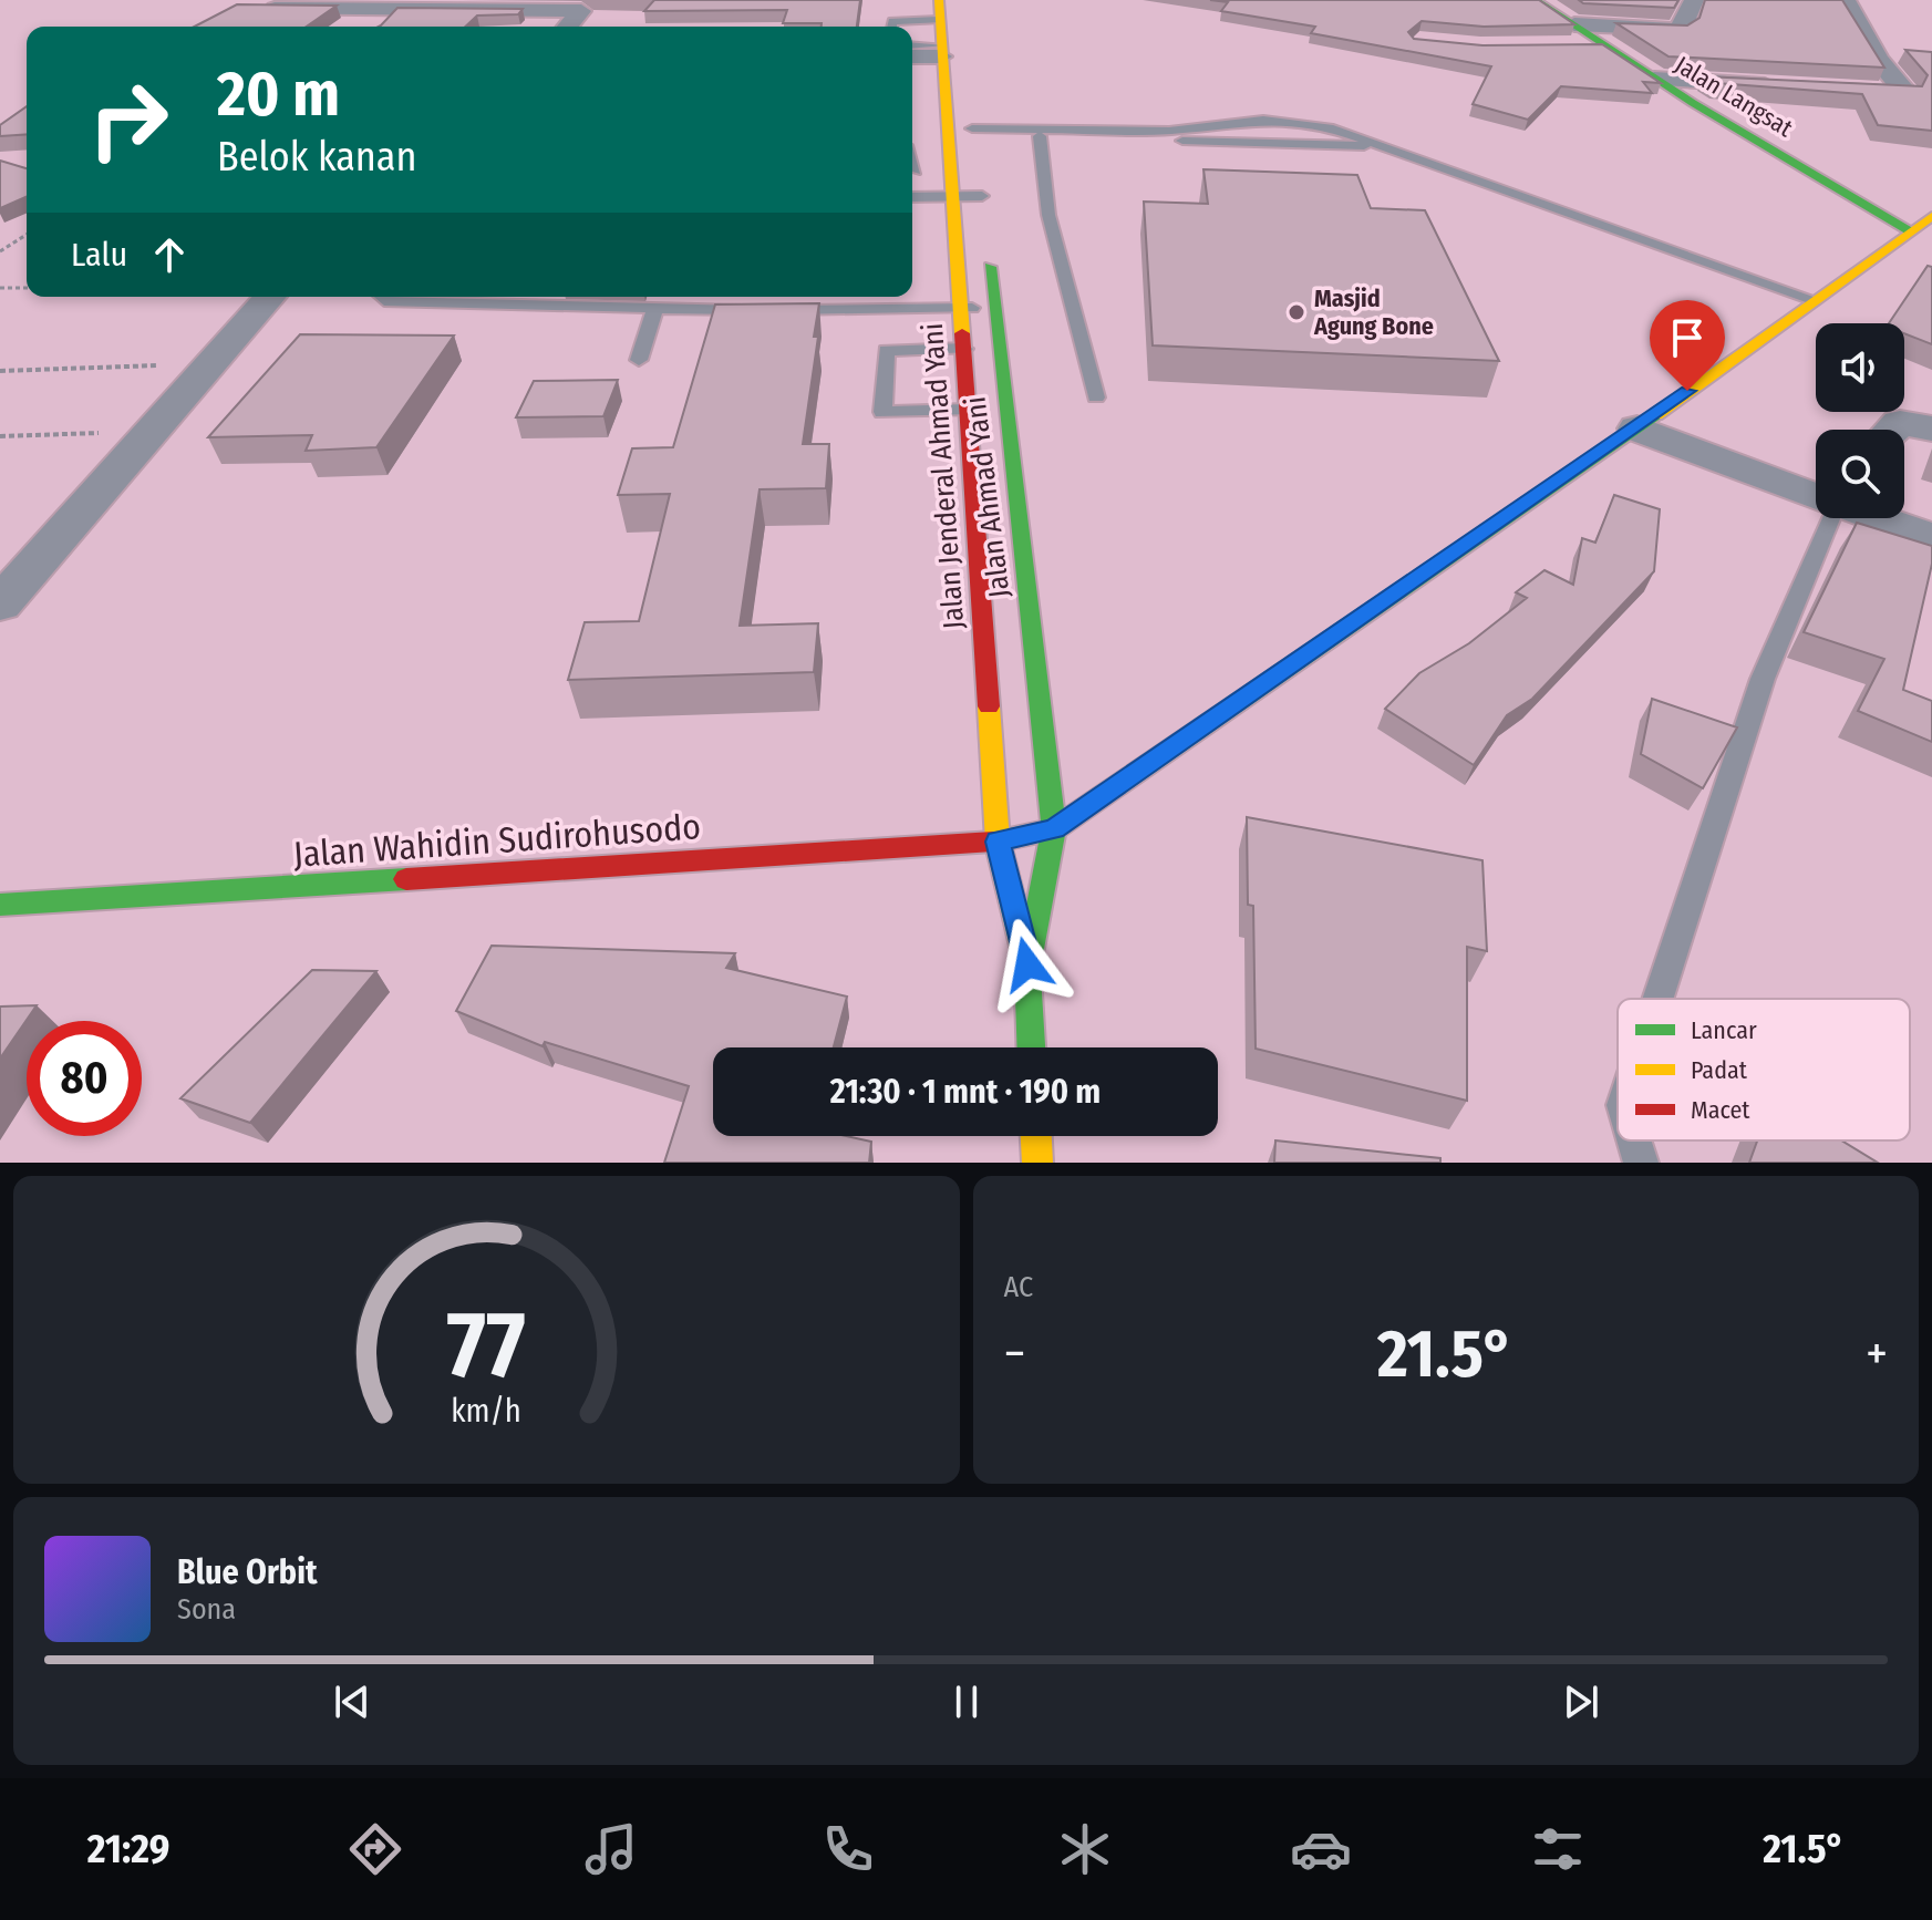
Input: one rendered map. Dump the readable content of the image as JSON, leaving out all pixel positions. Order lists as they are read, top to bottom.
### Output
{
  "streets": {
    "main road": [
      "Jalan Langsat",
      "Jalan Jenderal Ahmad Yani",
      "Jalan Ahmad Yani",
      "Jalan Wahidin Sudirohusodo"
    ]
  },
  "crossings": [
    ["Jalan Jenderal Ahmad Yani", "Jalan Ahmad Yani"],
    ["Jalan Jenderal Ahmad Yani", "Jalan Wahidin Sudirohusodo"],
    ["Jalan Ahmad Yani", "Jalan Wahidin Sudirohusodo"]
  ],
  "places": ["Masjid Agung Bone"],
  "legend": ["Lancar", "Padat", "Macet"],
  "page": {
    "turn": ["20 m", "Belok kanan"],
    "then": "Lalu",
    "limit": "80",
    "trip": "21:30 · 1 mnt · 190 m",
    "tile": "AC",
    "heat": ["−", "21.5°", "+"],
    "song": ["Blue Orbit", "Sona"],
    "tabs": ["21:29", "21.5°"],
    "gauge": ["77", "km/h"]
  }
}
